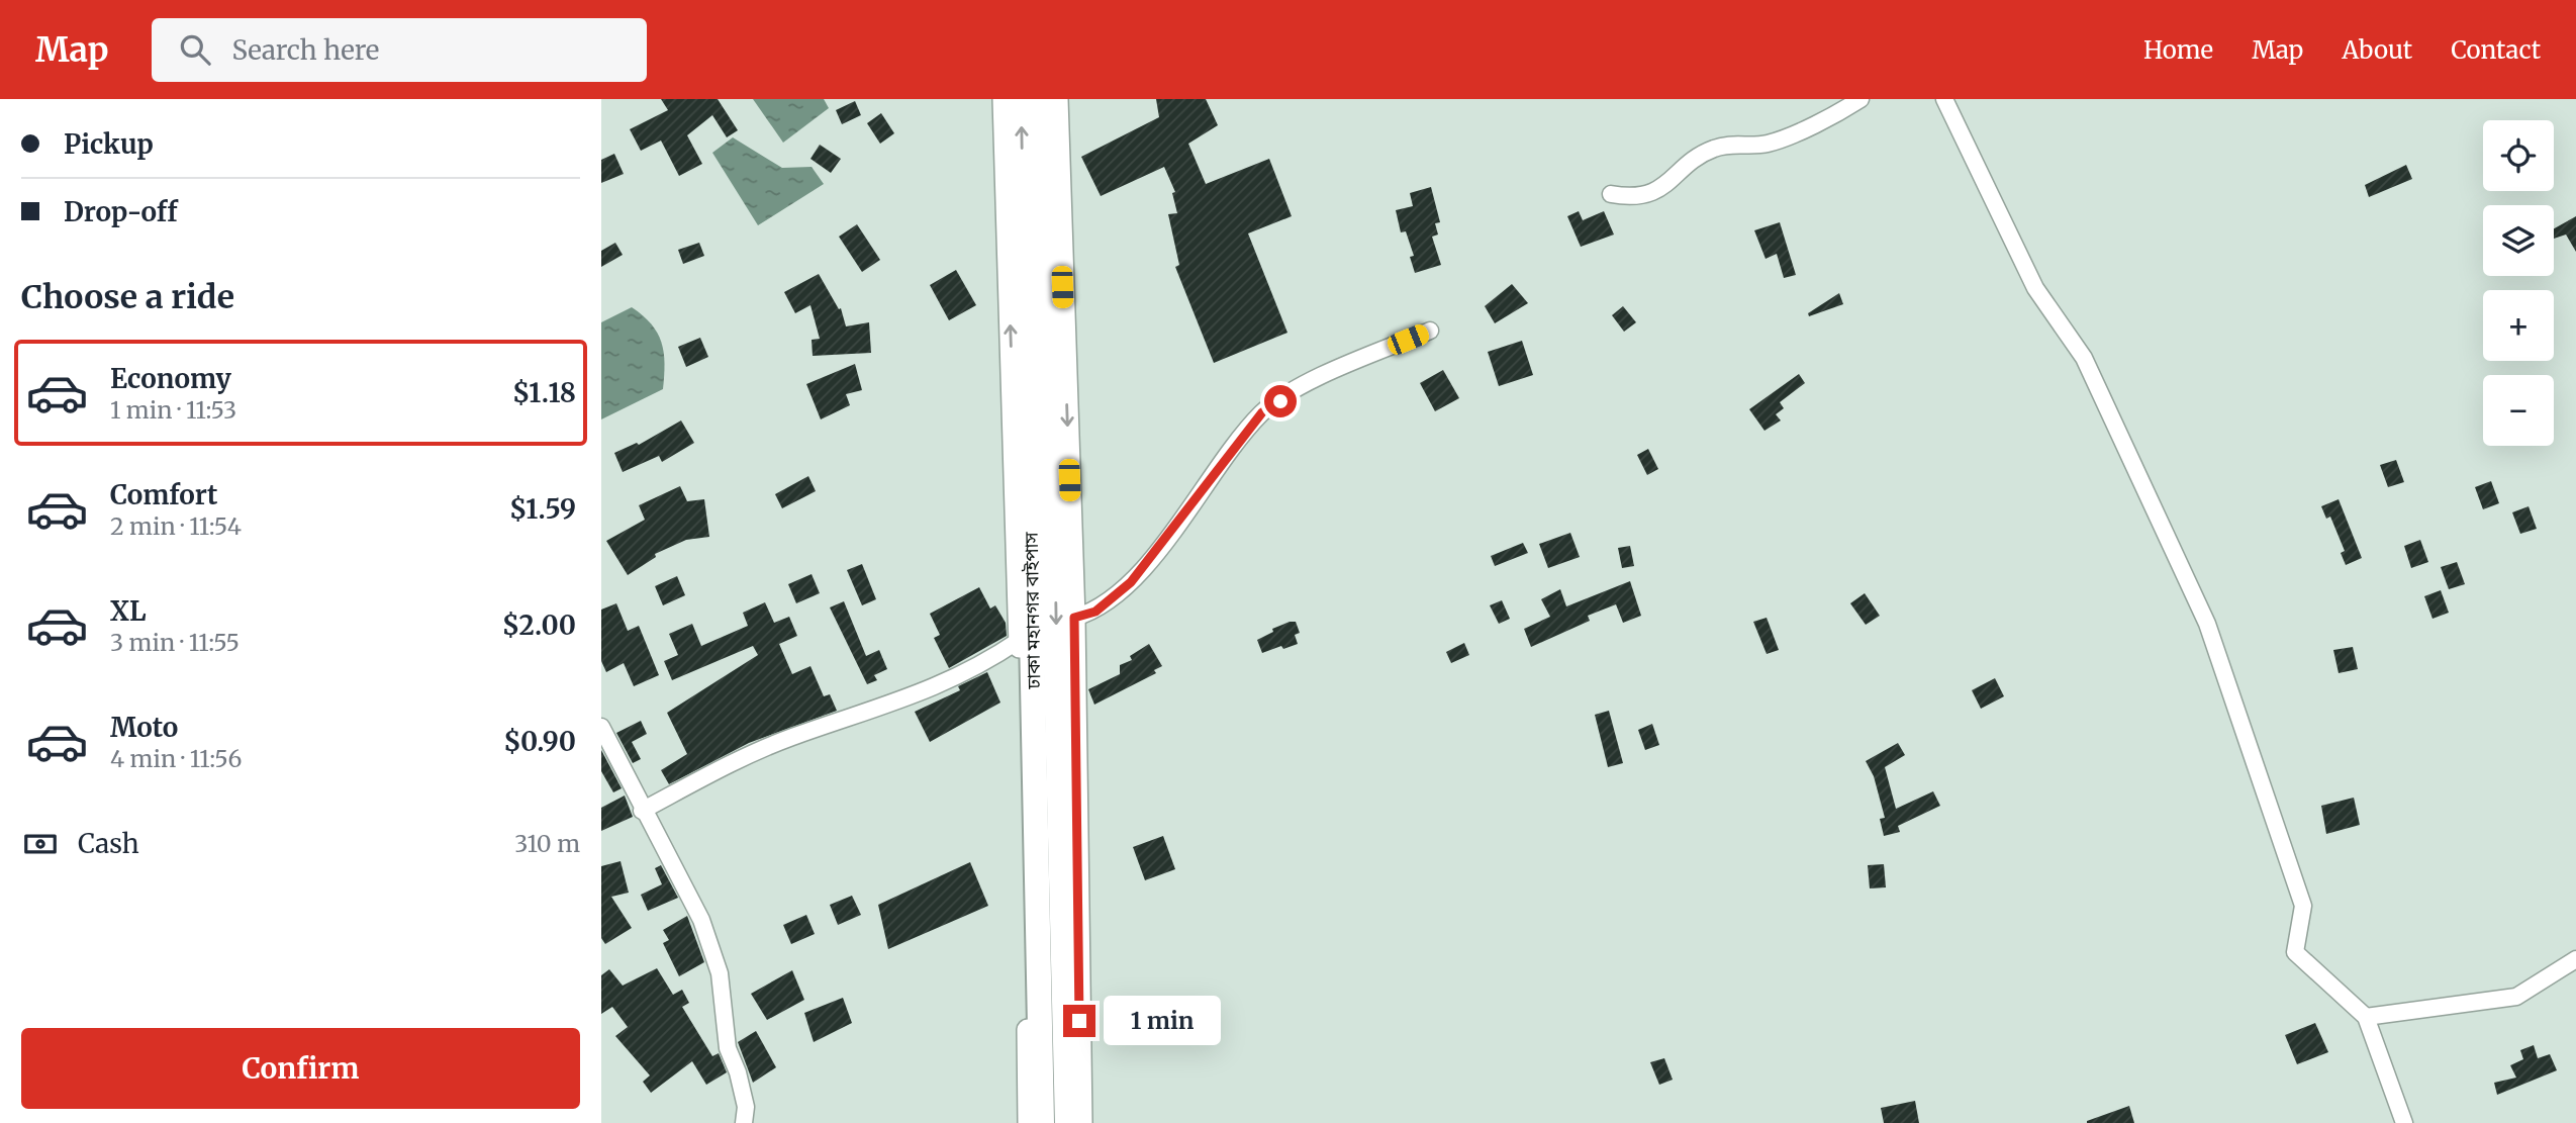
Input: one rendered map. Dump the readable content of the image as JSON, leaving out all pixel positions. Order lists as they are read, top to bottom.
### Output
{
  "streets": {
    "highway": ["ঢাকা মহানগর বাইপাস"]
  },
  "page": {
    "header": "Map",
    "search": "Search here",
    "nav": [
      "Home",
      "Map",
      "About",
      "Contact"
    ],
    "banner": ["Pickup", "Drop-off"],
    "map_buttons": ["+", "−"],
    "heading": "Choose a ride",
    "list": [
      {
        "name": "Economy",
        "note": "1 min · 11:53",
        "value": "$1.18"
      },
      {
        "name": "Comfort",
        "note": "2 min · 11:54",
        "value": "$1.59"
      },
      {
        "name": "XL",
        "note": "3 min · 11:55",
        "value": "$2.00"
      },
      {
        "name": "Moto",
        "note": "4 min · 11:56",
        "value": "$0.90"
      }
    ],
    "pay": ["Cash", "310 m"],
    "bubble": "1 min",
    "buttons": "Confirm"
  }
}
